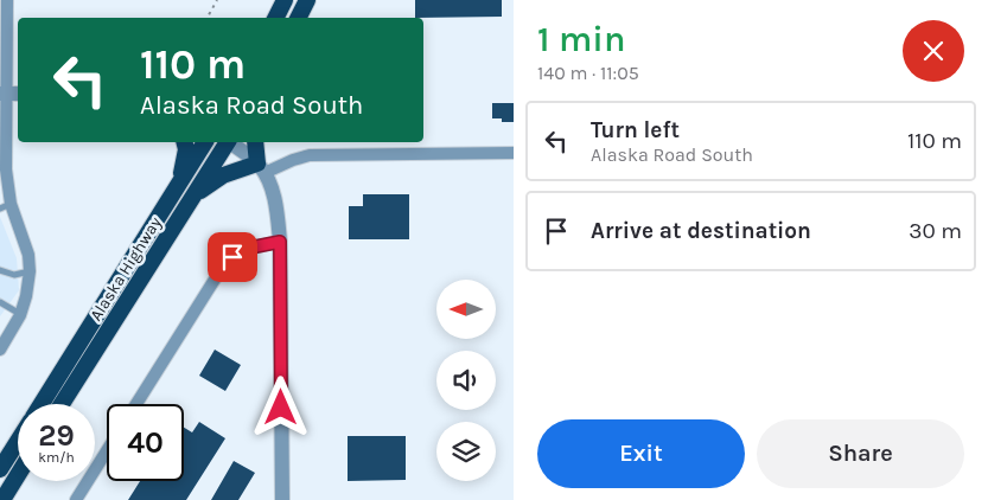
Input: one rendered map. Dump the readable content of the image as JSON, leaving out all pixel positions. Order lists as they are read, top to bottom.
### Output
{
  "streets": {
    "highway": ["Alaska Highway"]
  },
  "north": "left",
  "page": {
    "heading": ["1 min", "140 m · 11:05"],
    "turn": ["110 m", "Alaska Road South"],
    "list": [
      {
        "name": "Turn left",
        "note": "Alaska Road South",
        "value": "110 m"
      },
      {
        "name": "Arrive at destination",
        "value": "30 m"
      }
    ],
    "speed": "29 km/h",
    "limit": "40",
    "buttons": ["Exit", "Share"]
  }
}
